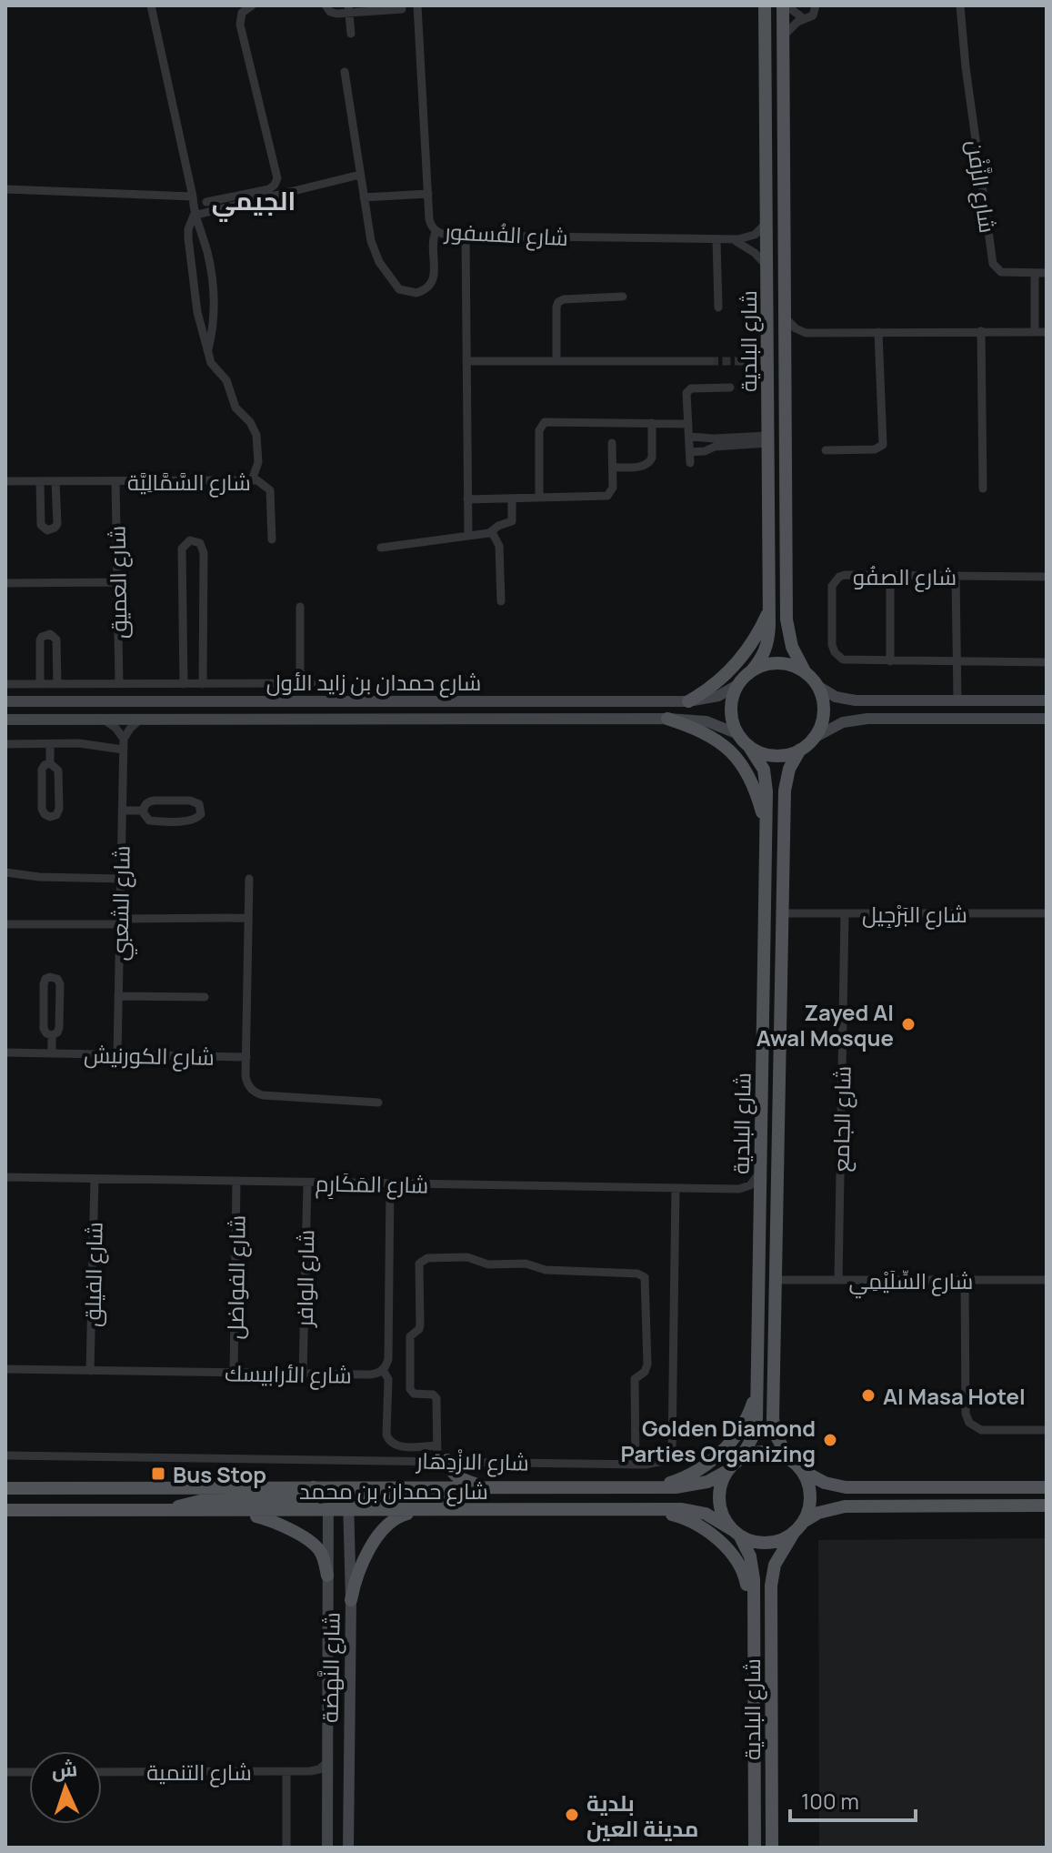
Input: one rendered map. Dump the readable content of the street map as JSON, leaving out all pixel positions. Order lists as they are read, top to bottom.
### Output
{
  "streets": {
    "main road": [
      "شارع البلدية",
      "شارع حمدان بن زايد الأول",
      "شارع حمدان بن محمد",
      "شارع النَّهضة"
    ],
    "street": [
      "شارع الزَّفْن",
      "شارع الفُسفور",
      "شارع السَّمَّالِيَّة",
      "شارع الصفُو",
      "شارع العميق",
      "شارع الشعبي",
      "شارع البَرْجِيل",
      "شارع الكورنيش",
      "شارع الجامع",
      "شارع المَكَارِم",
      "شارع الفيلق",
      "شارع الفواضل",
      "شارع الوافر",
      "شارع السِّلَيْمِي",
      "شارع الأرابيسك",
      "شارع الازْدِهَار",
      "شارع التنمية"
    ]
  },
  "crossings": [
    ["شارع الفُسفور", "شارع البلدية"],
    ["شارع البلدية", "شارع حمدان بن زايد الأول"],
    ["شارع البلدية", "شارع البَرْجِيل"],
    ["شارع البلدية", "شارع السِّلَيْمِي"],
    ["شارع البلدية", "شارع حمدان بن محمد"],
    ["شارع السَّمَّالِيَّة", "شارع العميق"],
    ["شارع الشعبي", "شارع الكورنيش"],
    ["شارع البَرْجِيل", "شارع الجامع"],
    ["شارع الجامع", "شارع السِّلَيْمِي"],
    ["شارع المَكَارِم", "شارع الفيلق"],
    ["شارع المَكَارِم", "شارع الفواضل"],
    ["شارع المَكَارِم", "شارع الوافر"],
    ["شارع المَكَارِم", "شارع الأرابيسك"],
    ["شارع المَكَارِم", "شارع الازْدِهَار"],
    ["شارع الفيلق", "شارع الأرابيسك"],
    ["شارع الفواضل", "شارع الأرابيسك"],
    ["شارع الوافر", "شارع الأرابيسك"],
    ["شارع حمدان بن محمد", "شارع النَّهضة"],
    ["شارع النَّهضة", "شارع التنمية"]
  ],
  "districts": ["الجيمي"],
  "places": {
    "other": [
      "Zayed Al Awal Mosque",
      "Al Masa Hotel",
      "Golden Diamond Parties Organizing",
      "بلدية مدينة العين"
    ],
    "transit": ["Bus Stop"]
  },
  "scale_bar": "100 m",
  "north": "top"
}
